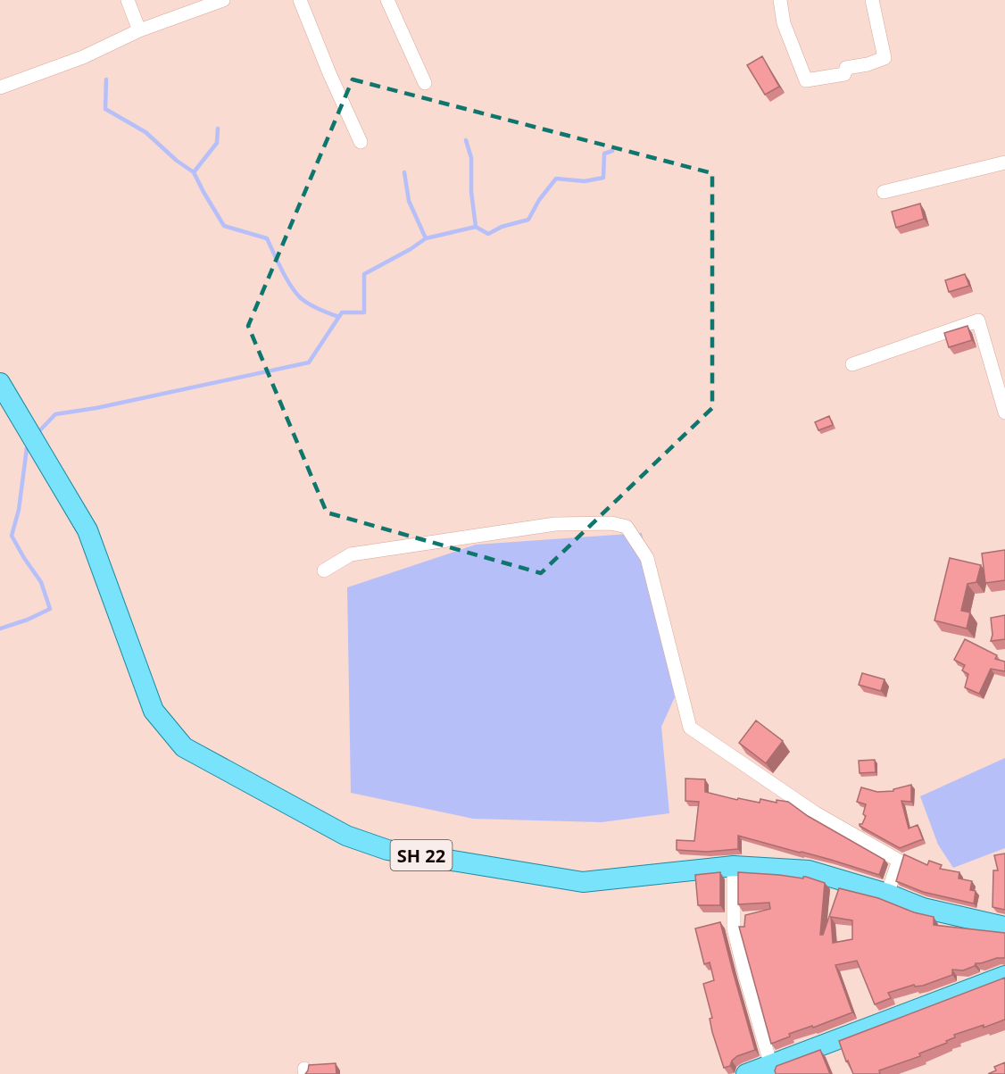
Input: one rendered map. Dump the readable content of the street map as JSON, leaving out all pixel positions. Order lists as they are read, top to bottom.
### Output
{
  "streets": {
    "main road": ["SH 22"]
  }
}
